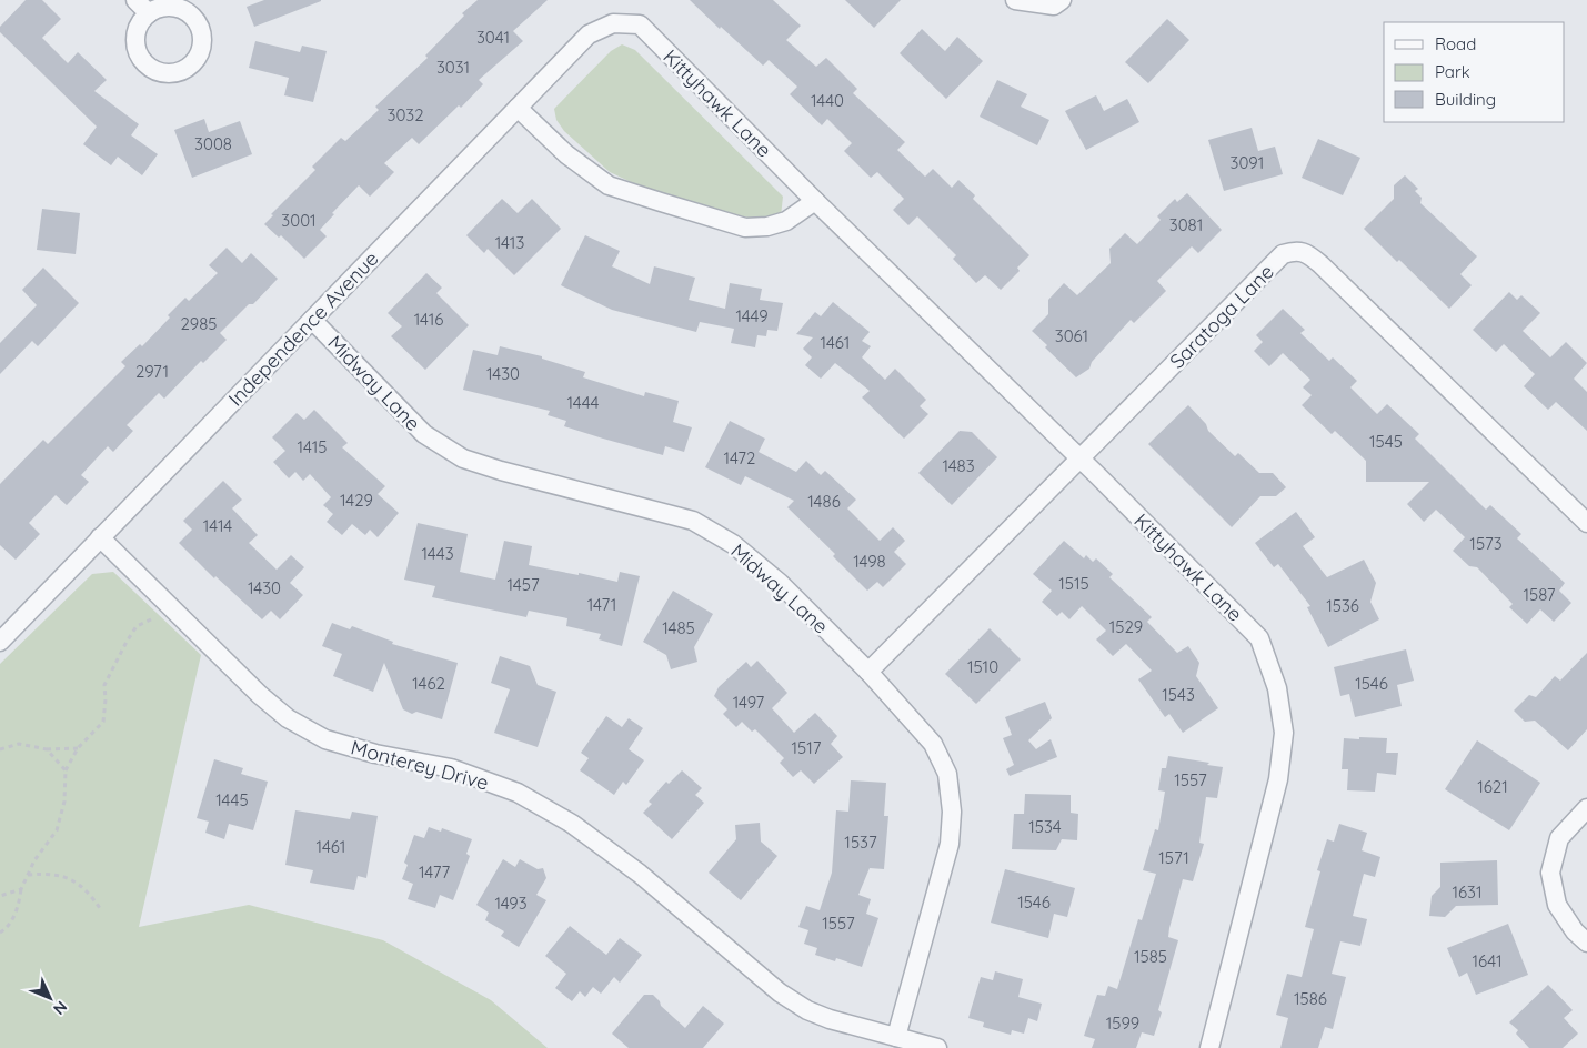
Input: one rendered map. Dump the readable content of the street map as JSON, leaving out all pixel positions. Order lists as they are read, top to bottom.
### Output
{
  "streets": {
    "street": [
      "Kittyhawk Lane",
      "Saratoga Lane",
      "Independence Avenue",
      "Midway Lane",
      "Monterey Drive"
    ]
  },
  "crossings": [
    ["Kittyhawk Lane", "Saratoga Lane"],
    ["Kittyhawk Lane", "Independence Avenue"],
    ["Saratoga Lane", "Midway Lane"],
    ["Independence Avenue", "Midway Lane"],
    ["Independence Avenue", "Monterey Drive"],
    ["Midway Lane", "Monterey Drive"]
  ],
  "house_numbers": [
    "3041",
    "3031",
    "1440",
    "3032",
    "3008",
    "3091",
    "3001",
    "3081",
    "1413",
    "1449",
    "1416",
    "2985",
    "3061",
    "1461",
    "2971",
    "1430",
    "1444",
    "1545",
    "1415",
    "1472",
    "1483",
    "1429",
    "1486",
    "1414",
    "1573",
    "1443",
    "1498",
    "1515",
    "1457",
    "1430",
    "1587",
    "1471",
    "1536",
    "1529",
    "1485",
    "1510",
    "1462",
    "1546",
    "1543",
    "1497",
    "1517",
    "1557",
    "1621",
    "1445",
    "1534",
    "1537",
    "1461",
    "1571",
    "1477",
    "1631",
    "1546",
    "1493",
    "1557",
    "1585",
    "1641",
    "1586",
    "1599"
  ],
  "legend": ["Road", "Park", "Building"],
  "north": "bottom right"
}
